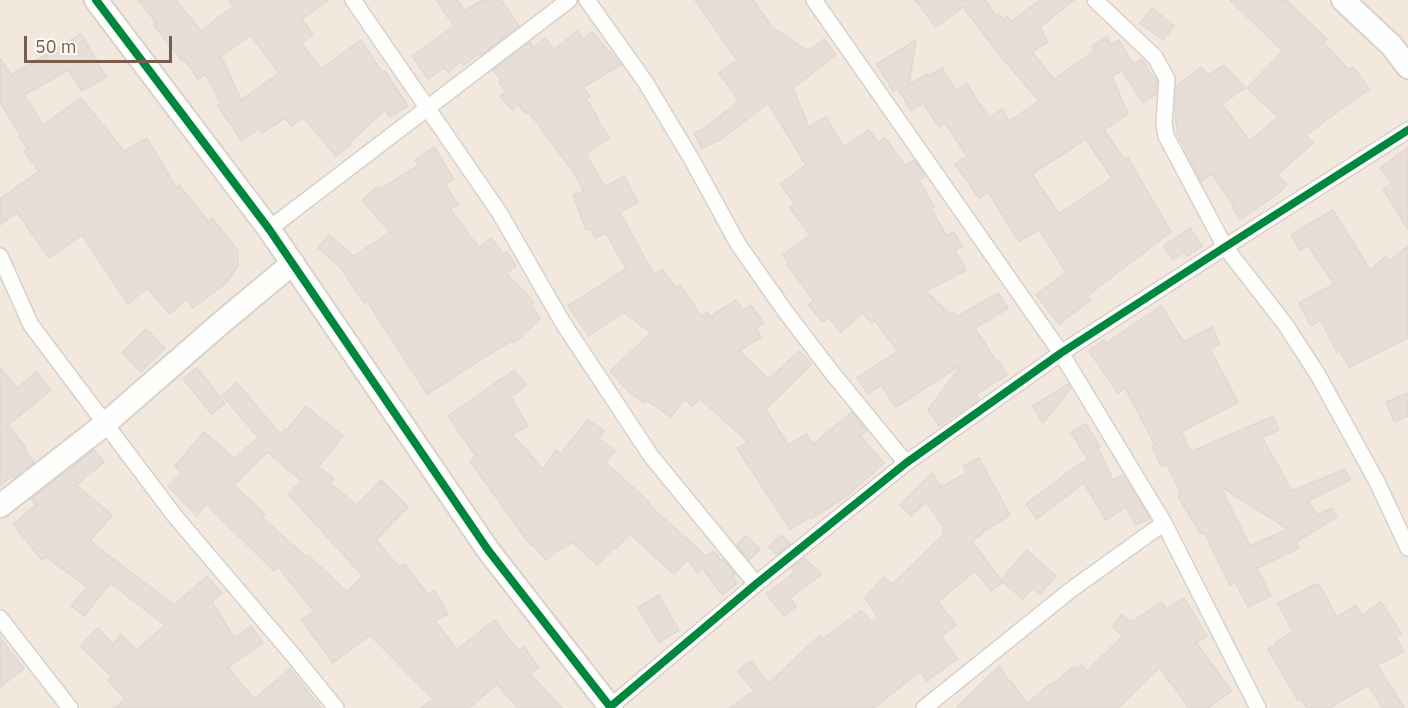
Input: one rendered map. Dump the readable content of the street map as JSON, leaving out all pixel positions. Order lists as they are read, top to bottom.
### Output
{
  "scale_bar": "50 m"
}
